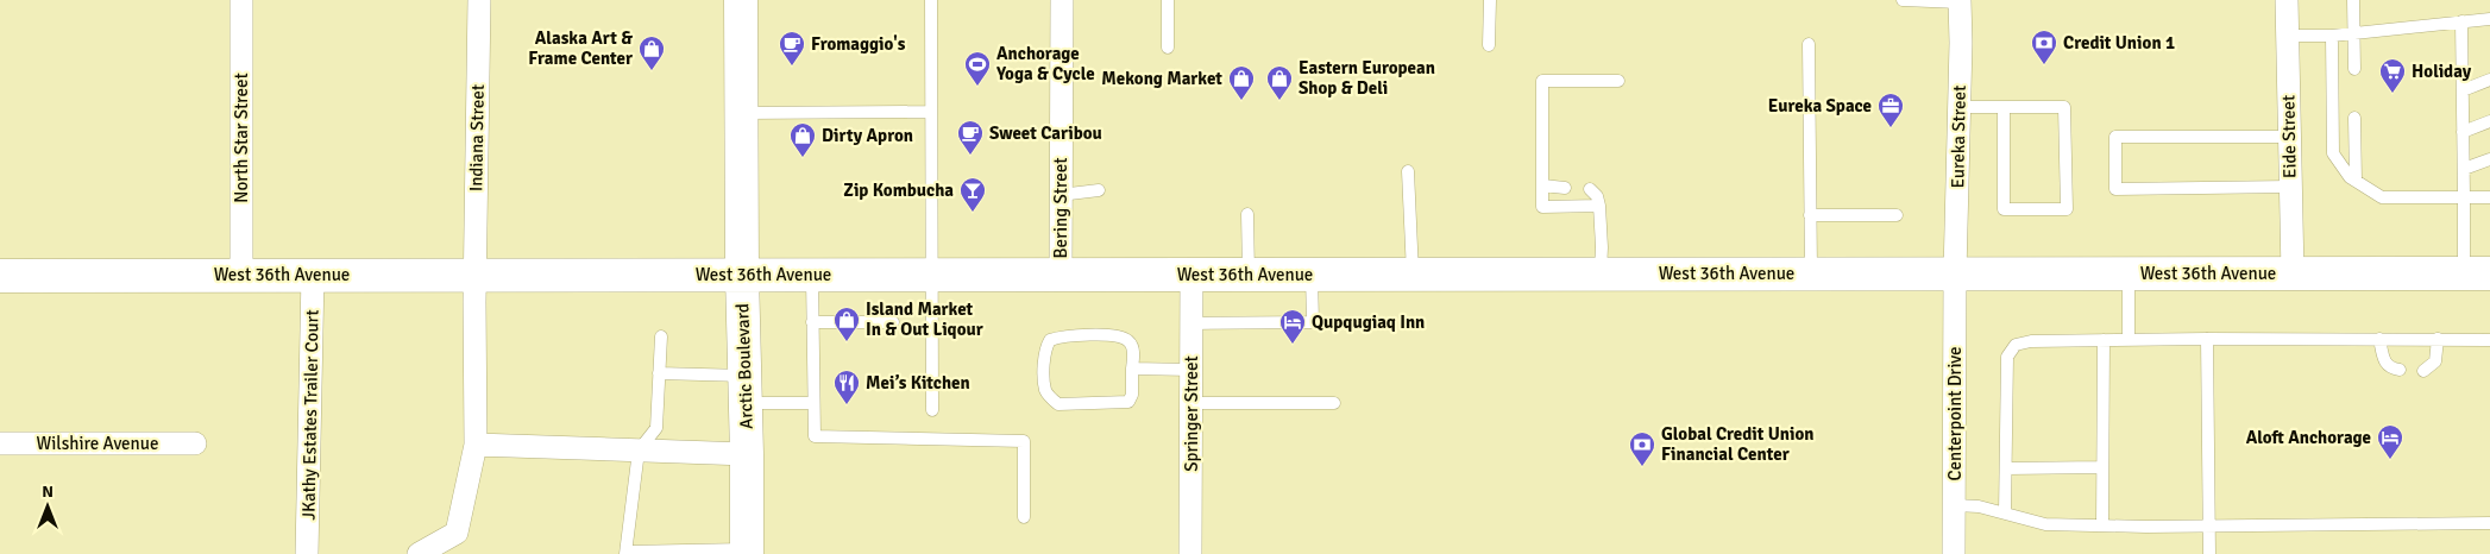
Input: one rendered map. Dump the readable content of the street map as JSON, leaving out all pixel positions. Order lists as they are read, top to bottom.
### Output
{
  "streets": {
    "main road": ["West 36th Avenue", "Arctic Boulevard"],
    "street": [
      "Eureka Street",
      "Eide Street",
      "North Star Street",
      "Indiana Street",
      "Bering Street",
      "Springer Street",
      "Centerpoint Drive",
      "JKathy Estates Trailer Court",
      "Wilshire Avenue"
    ]
  },
  "crossings": [
    ["Eureka Street", "West 36th Avenue"],
    ["Eureka Street", "Centerpoint Drive"],
    ["Eide Street", "West 36th Avenue"],
    ["North Star Street", "West 36th Avenue"],
    ["Indiana Street", "West 36th Avenue"],
    ["Bering Street", "West 36th Avenue"],
    ["West 36th Avenue", "Arctic Boulevard"],
    ["West 36th Avenue", "Springer Street"],
    ["West 36th Avenue", "Centerpoint Drive"],
    ["West 36th Avenue", "JKathy Estates Trailer Court"]
  ],
  "places": {
    "bank": ["Credit Union 1", "Global Credit Union Financial Center"],
    "cafe": ["Fromaggio's", "Sweet Caribou"],
    "shop": [
      "Alaska Art & Frame Center",
      "Mekong Market",
      "Eastern European Shop & Deli",
      "Dirty Apron",
      "Island Market In & Out Liqour"
    ],
    "sports": ["Anchorage Yoga & Cycle"],
    "supermarket": ["Holiday"],
    "office": ["Eureka Space"],
    "bar": ["Zip Kombucha"],
    "hotel": ["Qupqugiaq Inn", "Aloft Anchorage"],
    "restaurant": ["Mei’s Kitchen"]
  },
  "north": "top"
}
